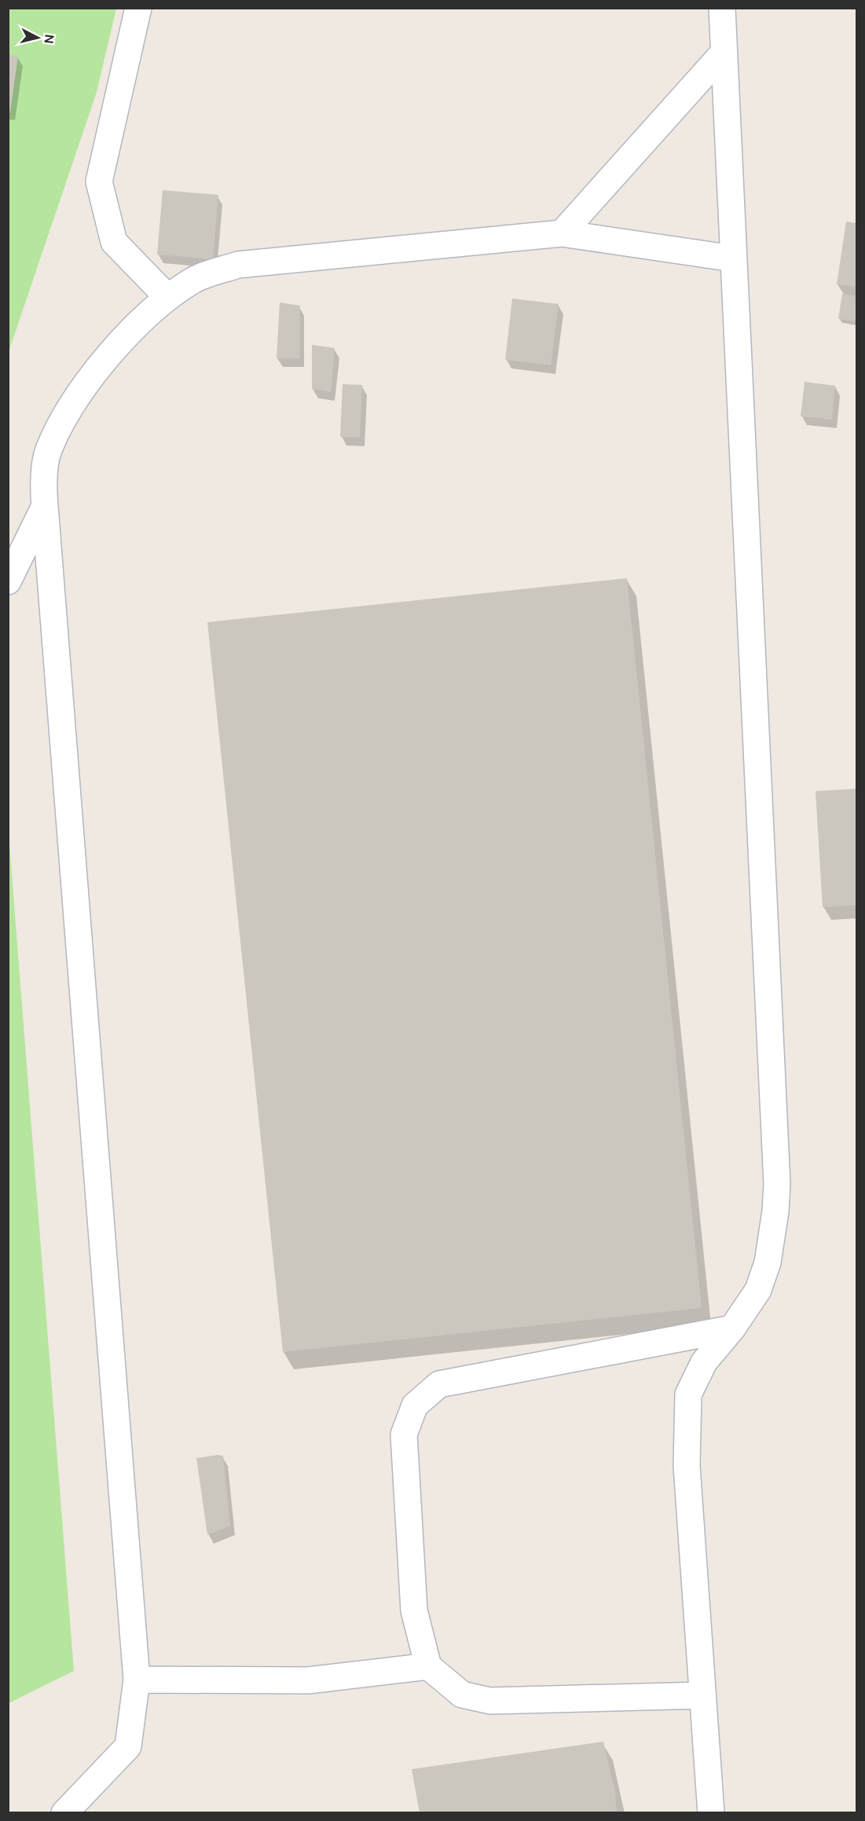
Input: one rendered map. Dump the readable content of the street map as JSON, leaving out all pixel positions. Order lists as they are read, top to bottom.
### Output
{
  "north": "right"
}
